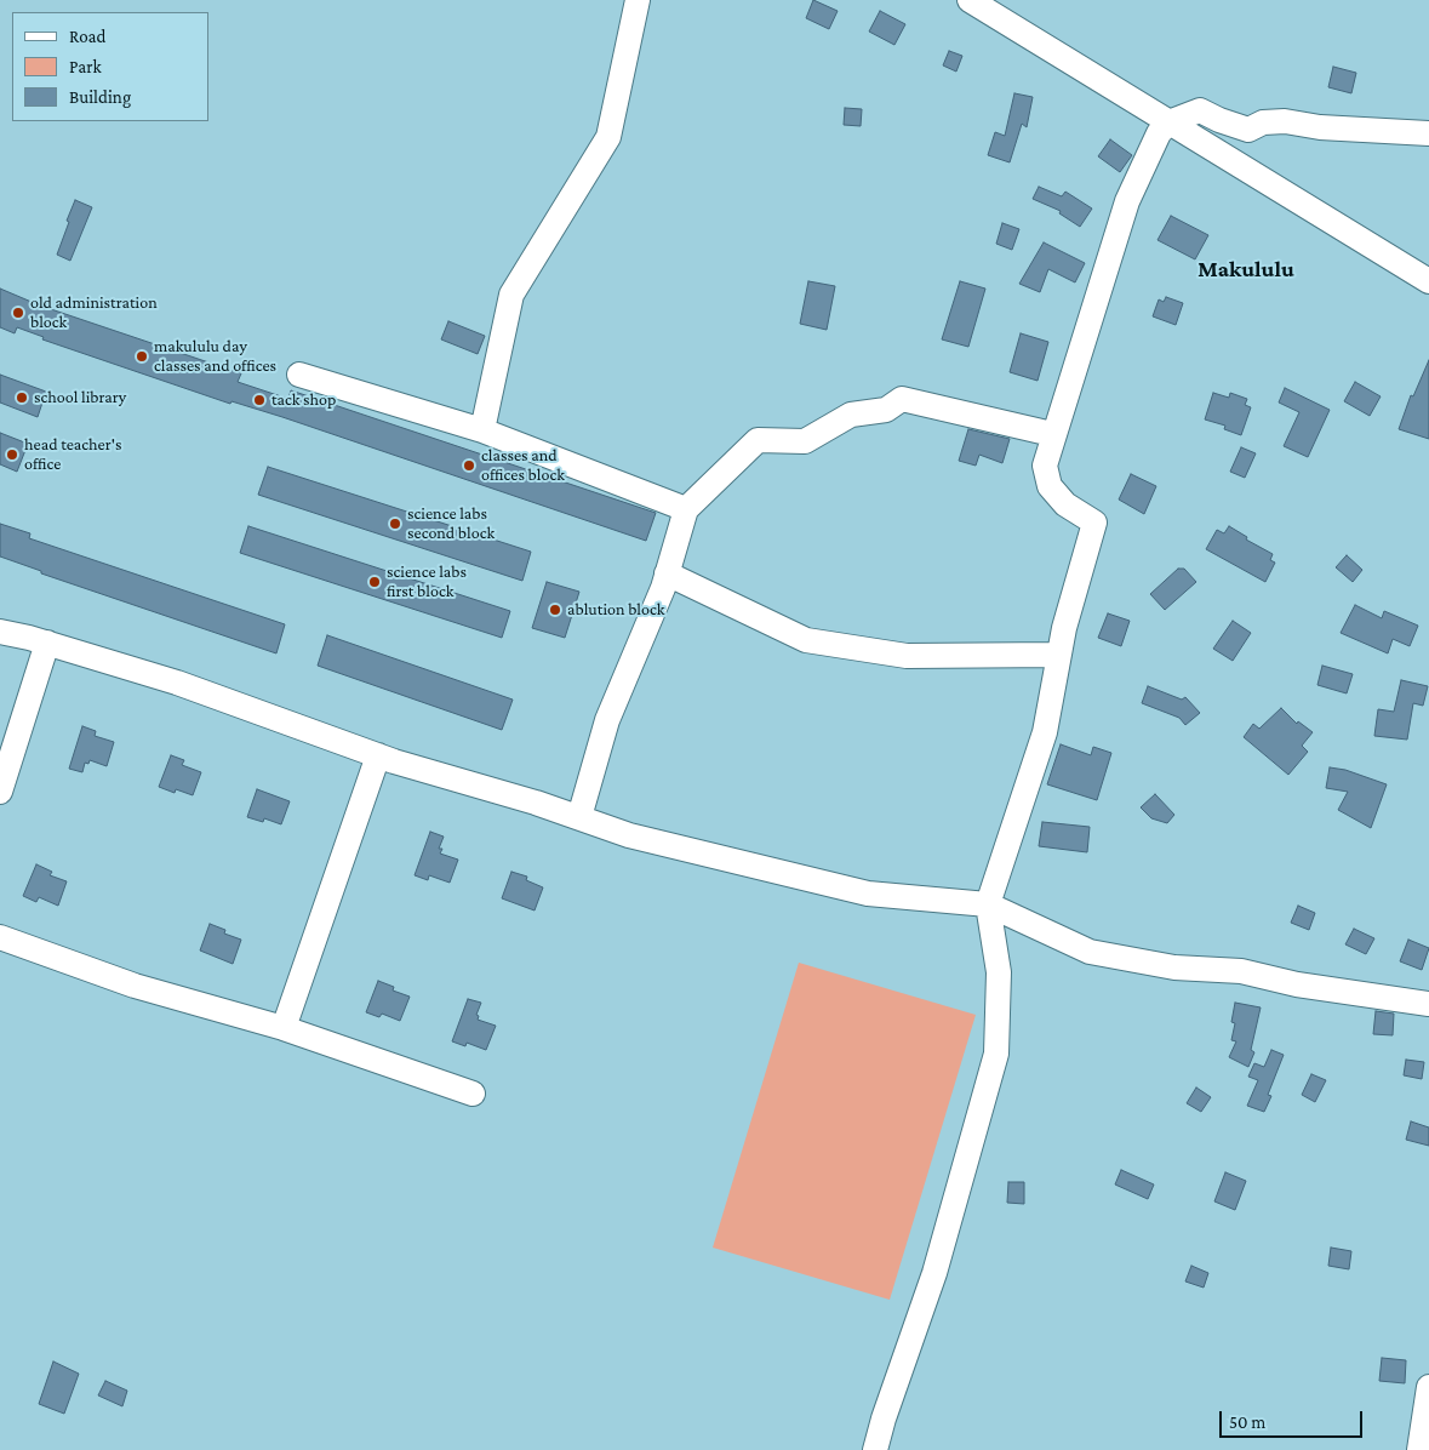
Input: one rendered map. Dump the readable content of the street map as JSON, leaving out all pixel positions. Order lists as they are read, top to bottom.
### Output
{
  "districts": ["Makululu"],
  "places": [
    "old administration block",
    "makululu day classes and offices",
    "school library",
    "tack shop",
    "head teacher's office",
    "classes and offices block",
    "science labs second block",
    "science labs first block",
    "ablution block"
  ],
  "legend": ["Road", "Park", "Building"],
  "scale_bar": "50 m"
}
